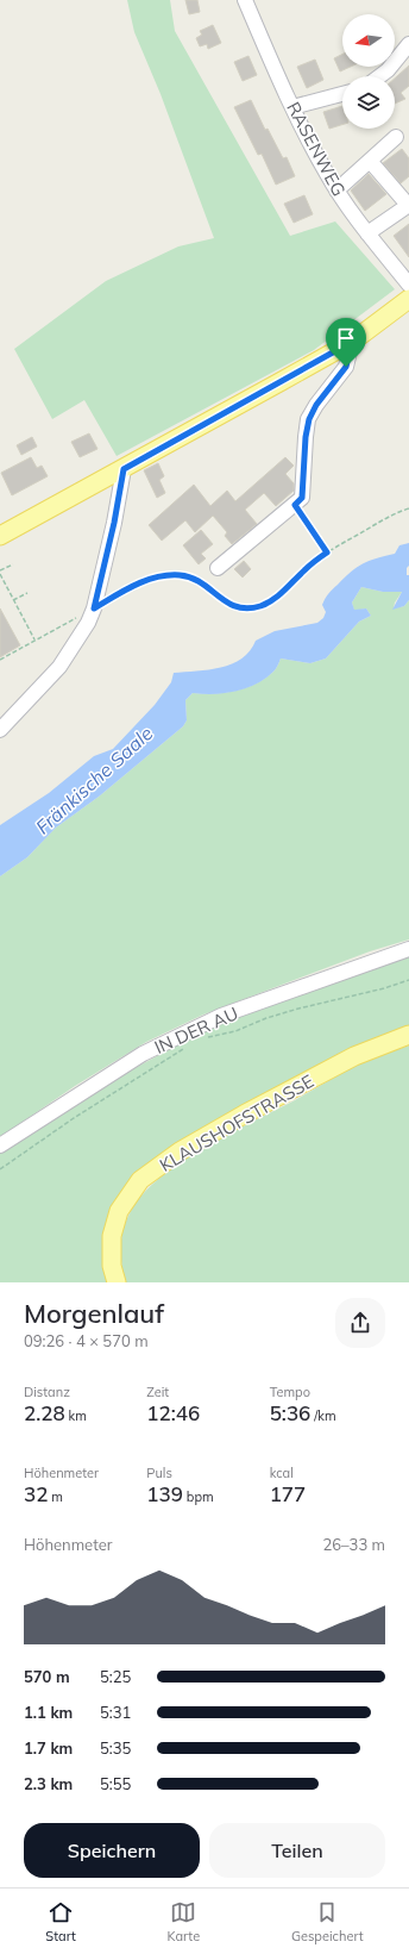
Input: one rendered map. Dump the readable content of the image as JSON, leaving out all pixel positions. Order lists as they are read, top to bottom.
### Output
{
  "streets": {
    "main road": ["KLAUSHOFSTRASSE"],
    "street": ["RASENWEG", "IN DER AU"]
  },
  "water": ["Fränkische Saale"],
  "north": "left",
  "page": {
    "heading": ["Morgenlauf", "09:26 · 4 × 570 m"],
    "stats": [
      ["Distanz", "2.28 km"],
      ["Zeit", "12:46"],
      ["Tempo", "5:36 /km"],
      ["Höhenmeter", "32 m"],
      ["Puls", "139 bpm"],
      ["kcal", "177"]
    ],
    "chart": ["Höhenmeter", "26–33 m"],
    "list": [
      {
        "name": "570 m",
        "note": "5:25"
      },
      {
        "name": "1.1 km",
        "note": "5:31"
      },
      {
        "name": "1.7 km",
        "note": "5:35"
      },
      {
        "name": "2.3 km",
        "note": "5:55"
      }
    ],
    "buttons": ["Speichern", "Teilen"],
    "tabs": ["Start", "Karte", "Gespeichert"]
  }
}
